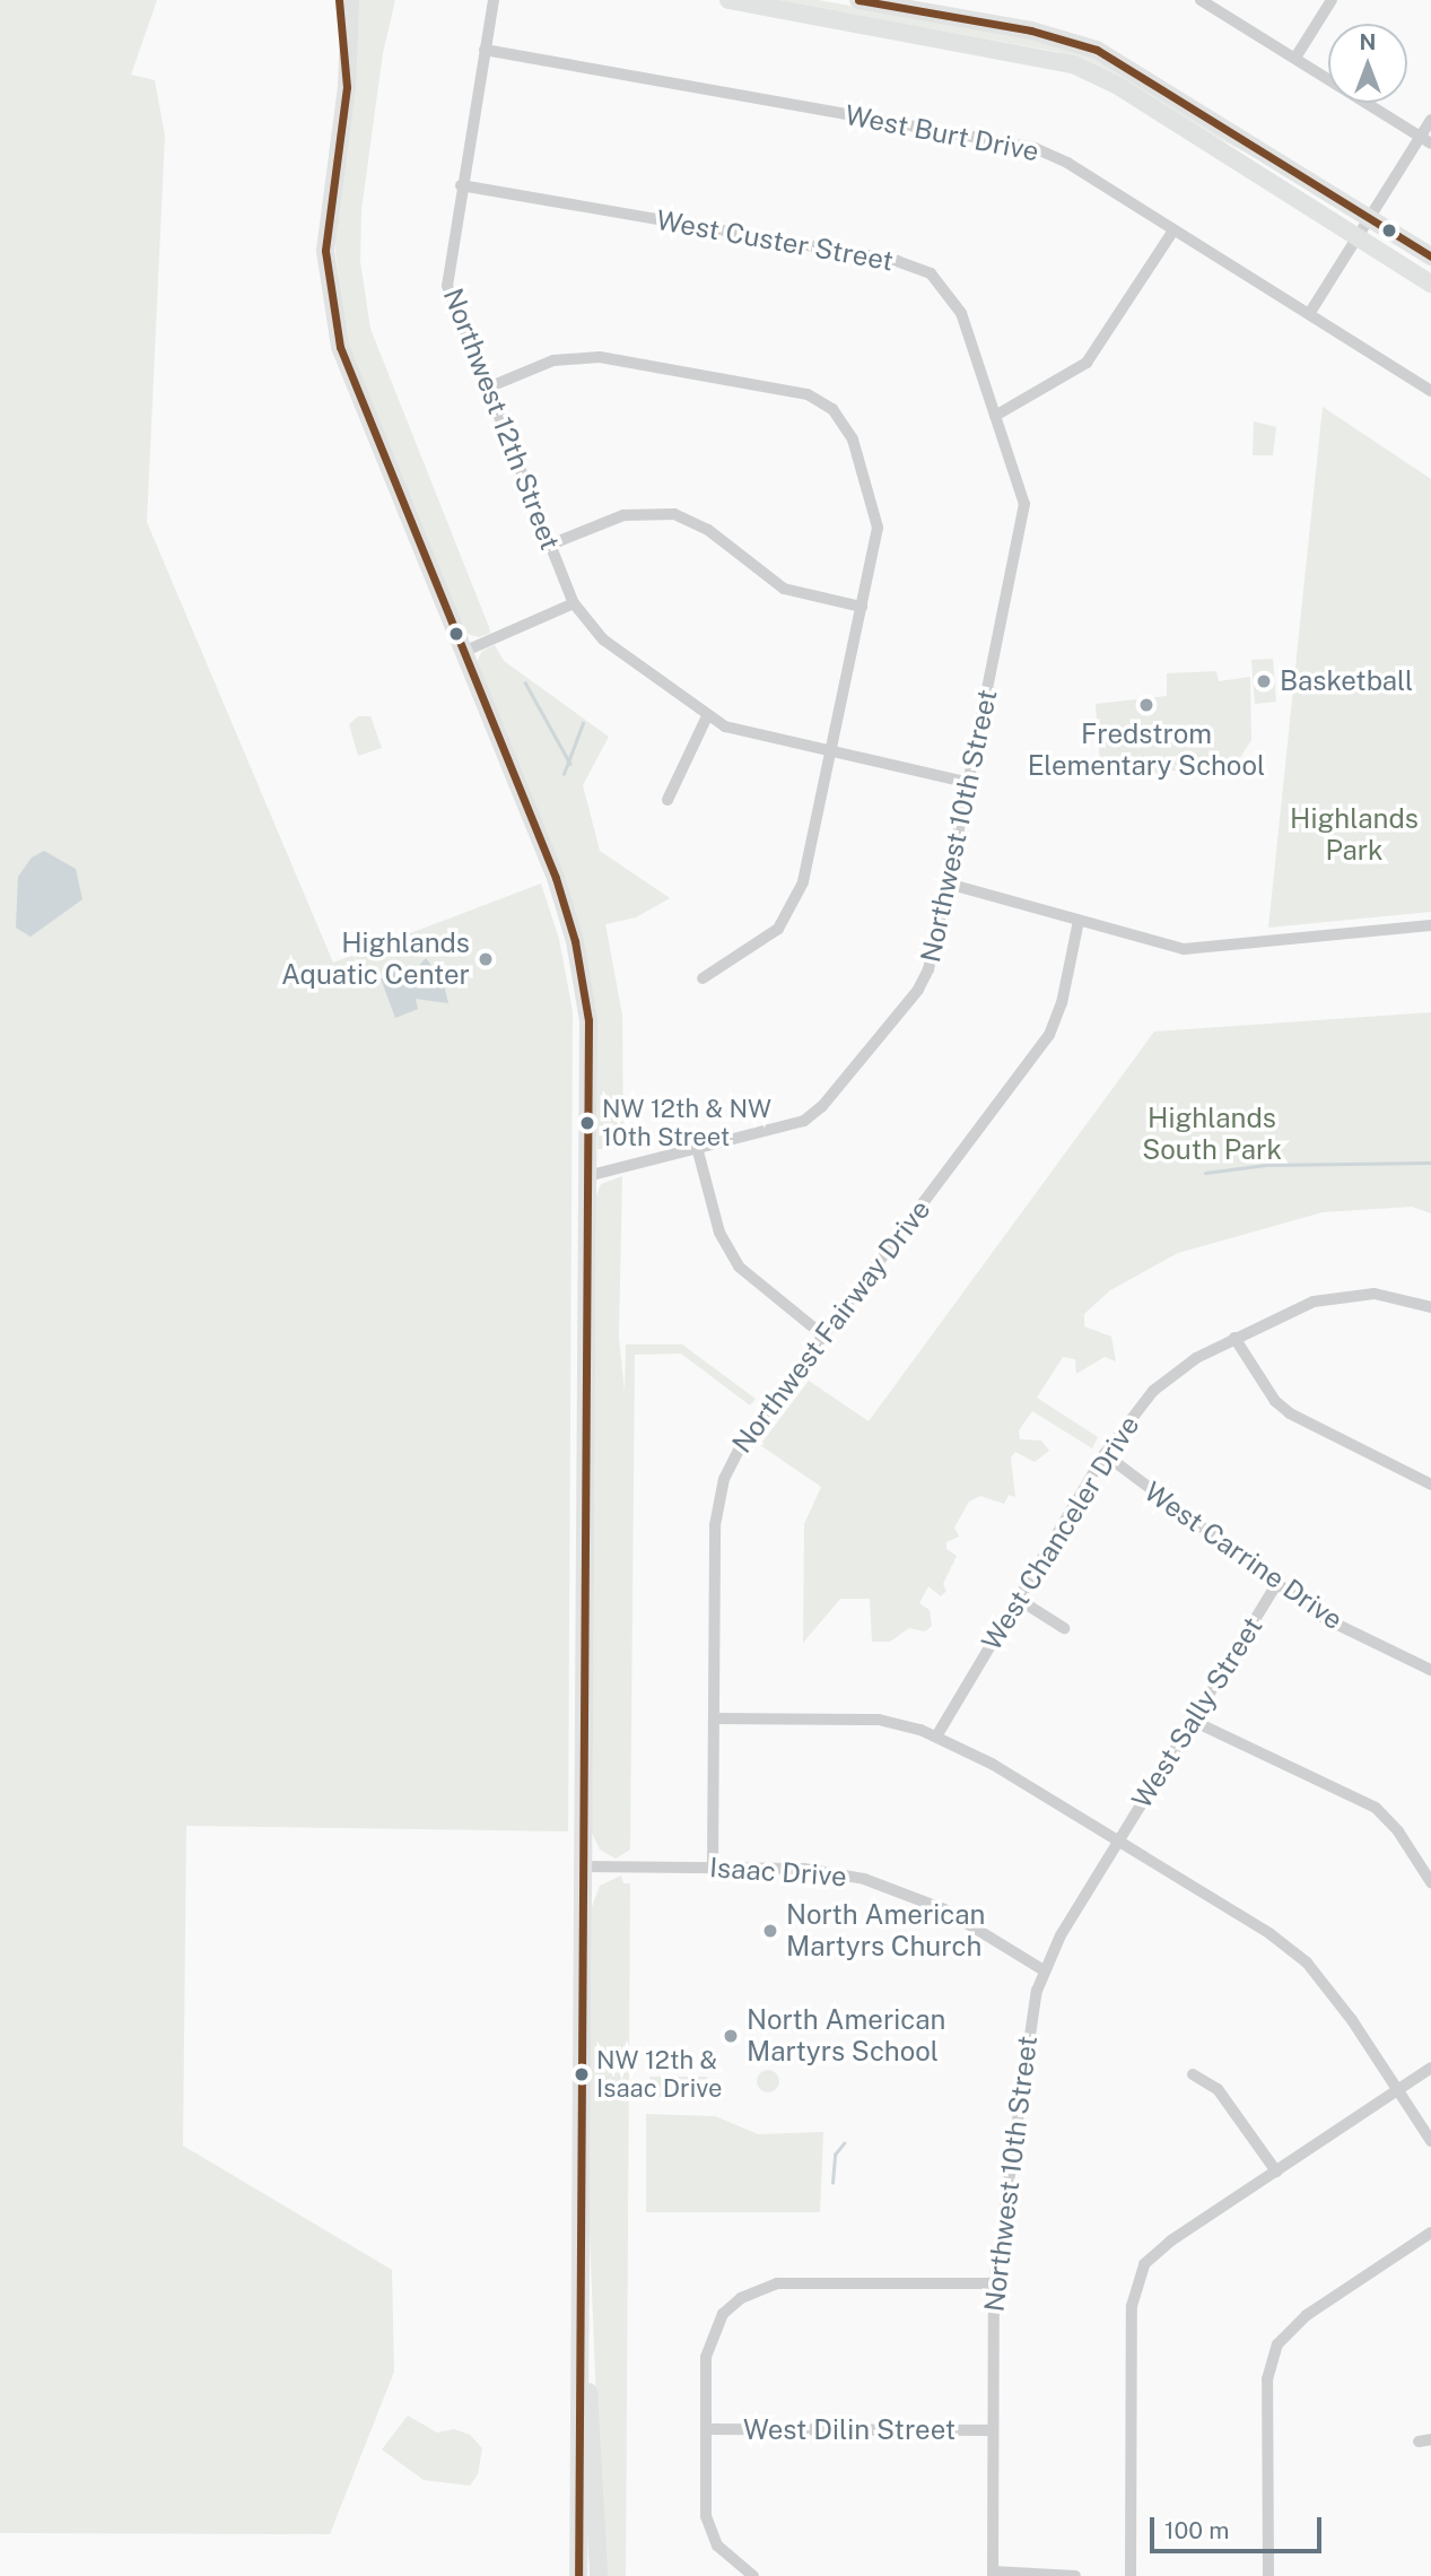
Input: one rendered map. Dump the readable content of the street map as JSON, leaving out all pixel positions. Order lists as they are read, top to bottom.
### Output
{
  "streets": {
    "street": [
      "West Burt Drive",
      "West Custer Street",
      "Northwest 12th Street",
      "Northwest 10th Street",
      "Northwest Fairway Drive",
      "West Chanceler Drive",
      "West Carrine Drive",
      "West Sally Street",
      "Isaac Drive",
      "West Dilin Street"
    ]
  },
  "crossings": [
    ["West Burt Drive", "Northwest 12th Street"],
    ["West Custer Street", "Northwest 12th Street"],
    ["West Custer Street", "Northwest 10th Street"],
    ["Northwest 12th Street", "Northwest 10th Street"],
    ["Northwest 10th Street", "West Sally Street"],
    ["Northwest 10th Street", "Isaac Drive"],
    ["Northwest 10th Street", "West Dilin Street"],
    ["Northwest Fairway Drive", "Isaac Drive"],
    ["West Chanceler Drive", "West Carrine Drive"],
    ["West Carrine Drive", "West Sally Street"]
  ],
  "parks": ["Highlands Park", "Highlands South Park"],
  "places": [
    "Basketball",
    "Fredstrom Elementary School",
    "Highlands Aquatic Center",
    "NW 12th & NW 10th Street",
    "North American Martyrs Church",
    "North American Martyrs School",
    "NW 12th & Isaac Drive"
  ],
  "scale_bar": "100 m",
  "north": "top"
}
